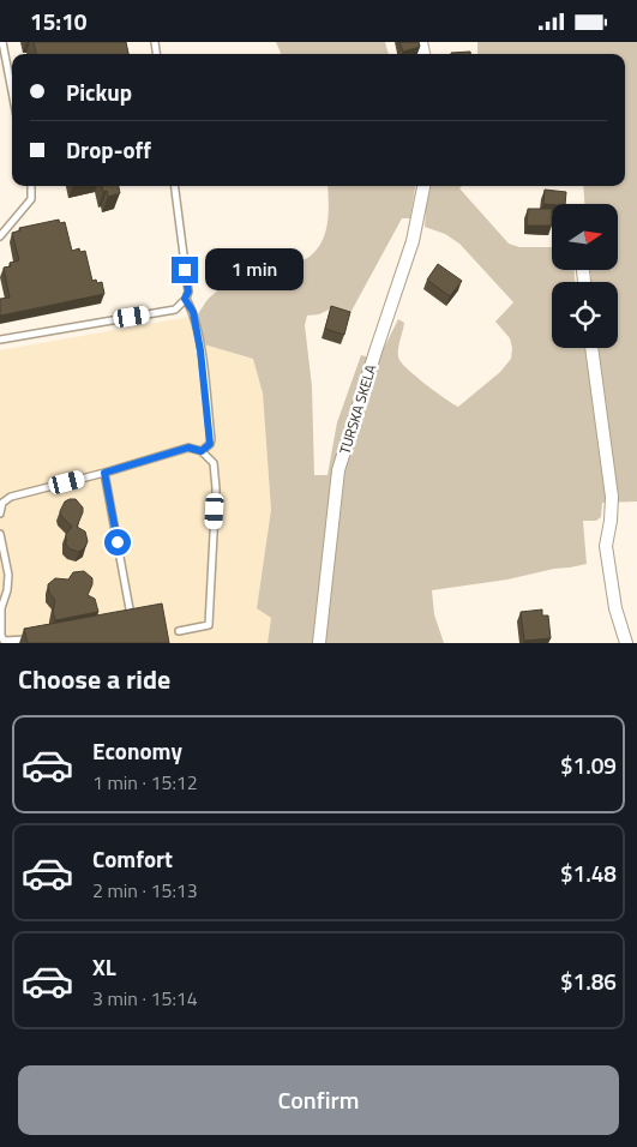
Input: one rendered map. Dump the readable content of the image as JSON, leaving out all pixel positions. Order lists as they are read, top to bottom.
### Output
{
  "streets": {
    "street": ["TURSKA SKELA"]
  },
  "north": "right",
  "page": {
    "status": "15:10",
    "banner": ["Pickup", "Drop-off"],
    "bubble": "1 min",
    "heading": "Choose a ride",
    "list": [
      {
        "name": "Economy",
        "note": "1 min · 15:12",
        "value": "$1.09"
      },
      {
        "name": "Comfort",
        "note": "2 min · 15:13",
        "value": "$1.48"
      },
      {
        "name": "XL",
        "note": "3 min · 15:14",
        "value": "$1.86"
      }
    ],
    "buttons": "Confirm"
  }
}
